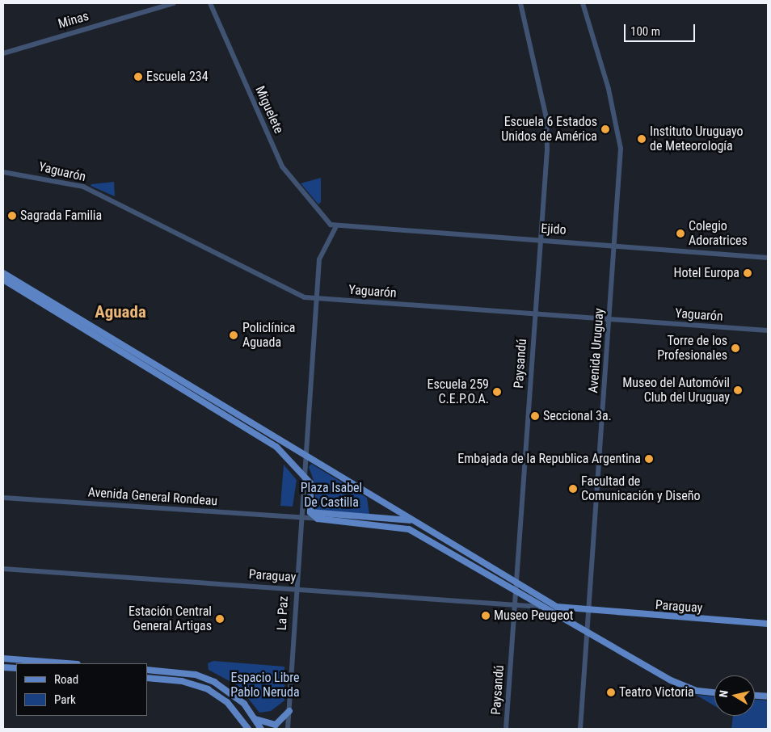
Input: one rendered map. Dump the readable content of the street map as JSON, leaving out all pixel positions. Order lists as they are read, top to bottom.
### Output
{
  "streets": {
    "main road": ["Avenida General Rondeau", "Paraguay", "La Paz"],
    "street": [
      "Minas",
      "Miguelete",
      "Yaguarón",
      "Ejido",
      "Avenida Uruguay",
      "Paysandú"
    ]
  },
  "crossings": [
    ["Miguelete", "Ejido"],
    ["Miguelete", "La Paz"],
    ["Yaguarón", "Avenida Uruguay"],
    ["Yaguarón", "Paysandú"],
    ["Yaguarón", "La Paz"],
    ["Ejido", "Avenida Uruguay"],
    ["Ejido", "Paysandú"],
    ["Ejido", "La Paz"],
    ["Avenida Uruguay", "Avenida General Rondeau"],
    ["Avenida Uruguay", "Paraguay"],
    ["Paysandú", "Avenida General Rondeau"],
    ["Paysandú", "Paraguay"],
    ["Avenida General Rondeau", "Paraguay"],
    ["Avenida General Rondeau", "La Paz"],
    ["Paraguay", "La Paz"]
  ],
  "districts": ["Aguada"],
  "parks": ["Plaza Isabel De Castilla", "Espacio Libre Pablo Neruda"],
  "places": [
    "Escuela 234",
    "Escuela 6 Estados Unidos de América",
    "Instituto Uruguayo de Meteorología",
    "Sagrada Familia",
    "Colegio Adoratrices",
    "Hotel Europa",
    "Policlínica Aguada",
    "Torre de los Profesionales",
    "Museo del Automóvil Club del Uruguay",
    "Escuela 259 C.E.P.O.A.",
    "Seccional 3a.",
    "Embajada de la Republica Argentina",
    "Facultad de Comunicación y Diseño",
    "Museo Peugeot",
    "Estación Central General Artigas",
    "Teatro Victoria"
  ],
  "legend": ["Road", "Park"],
  "scale_bar": "100 m",
  "north": "left"
}
